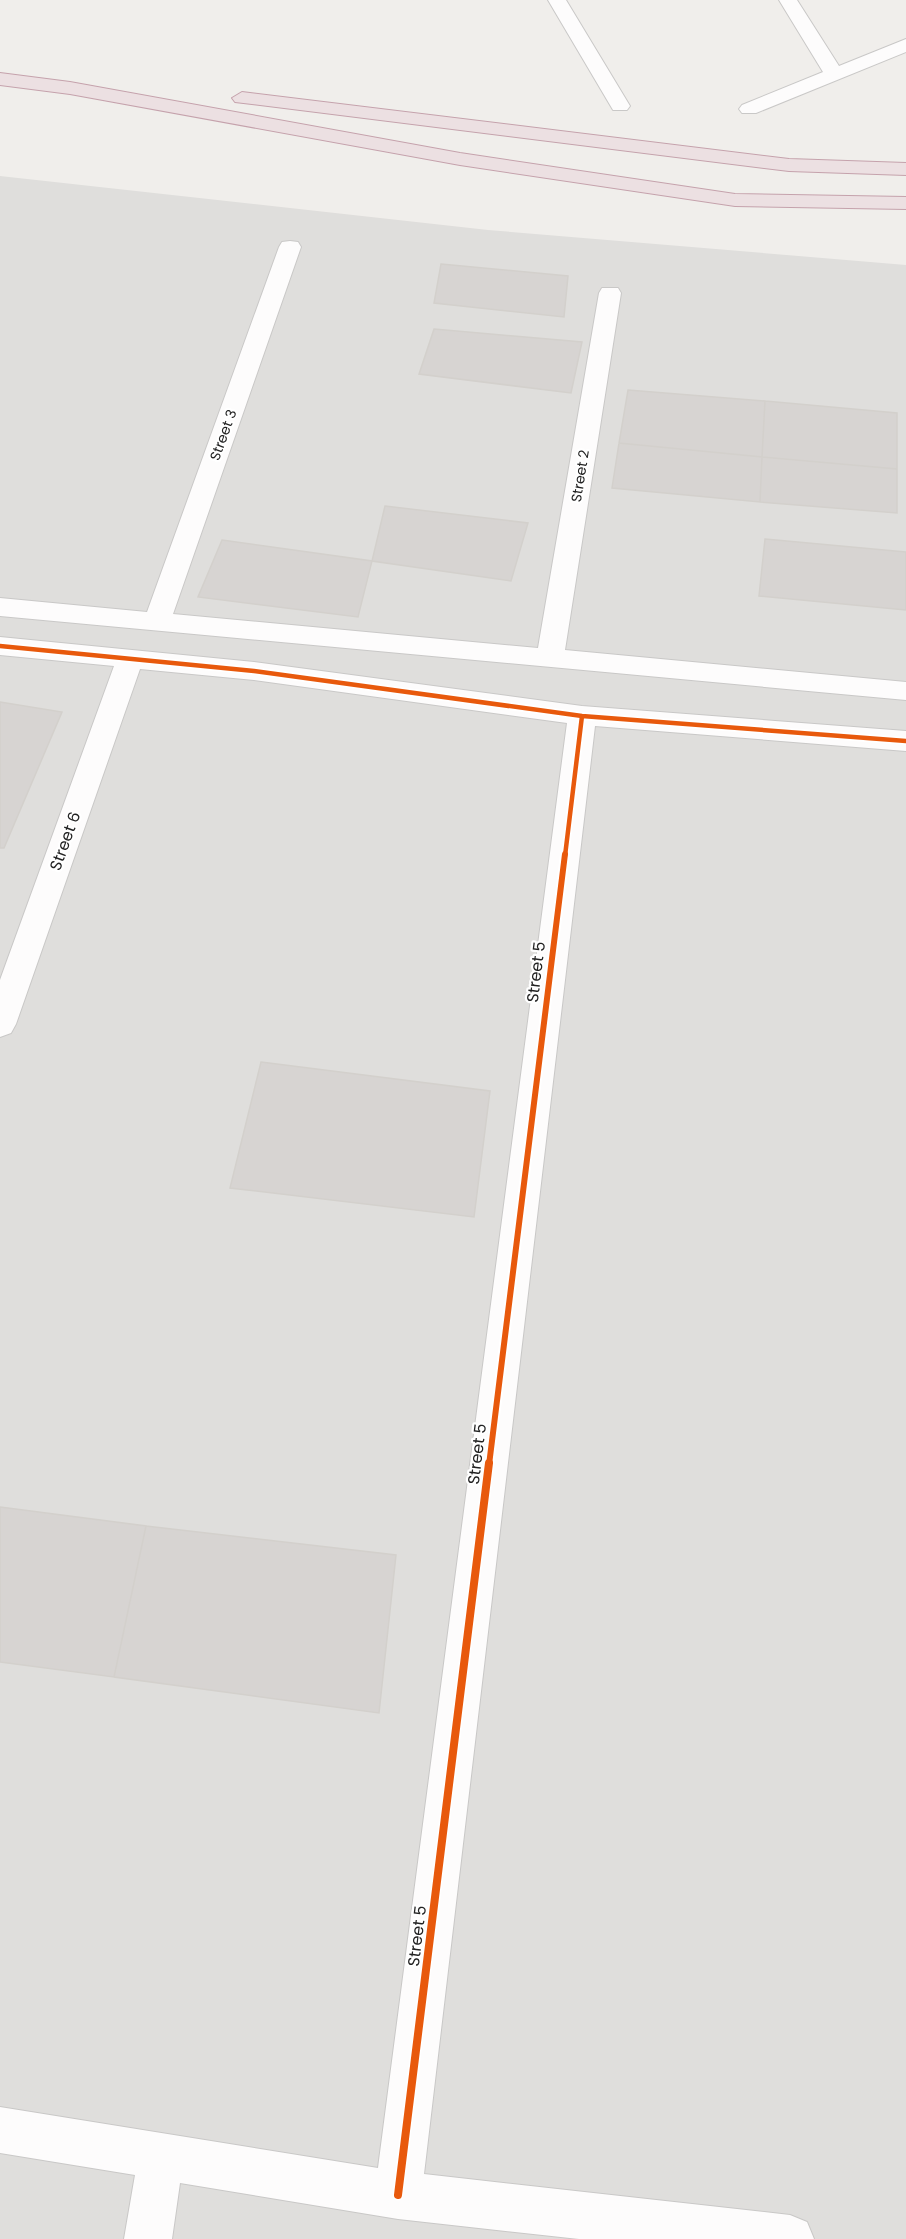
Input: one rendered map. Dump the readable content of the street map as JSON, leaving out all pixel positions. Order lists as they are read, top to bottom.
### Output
{
  "streets": {
    "street": [
      "Street 3",
      "Street 2",
      "Street 6",
      "Street 5"
    ]
  }
}
